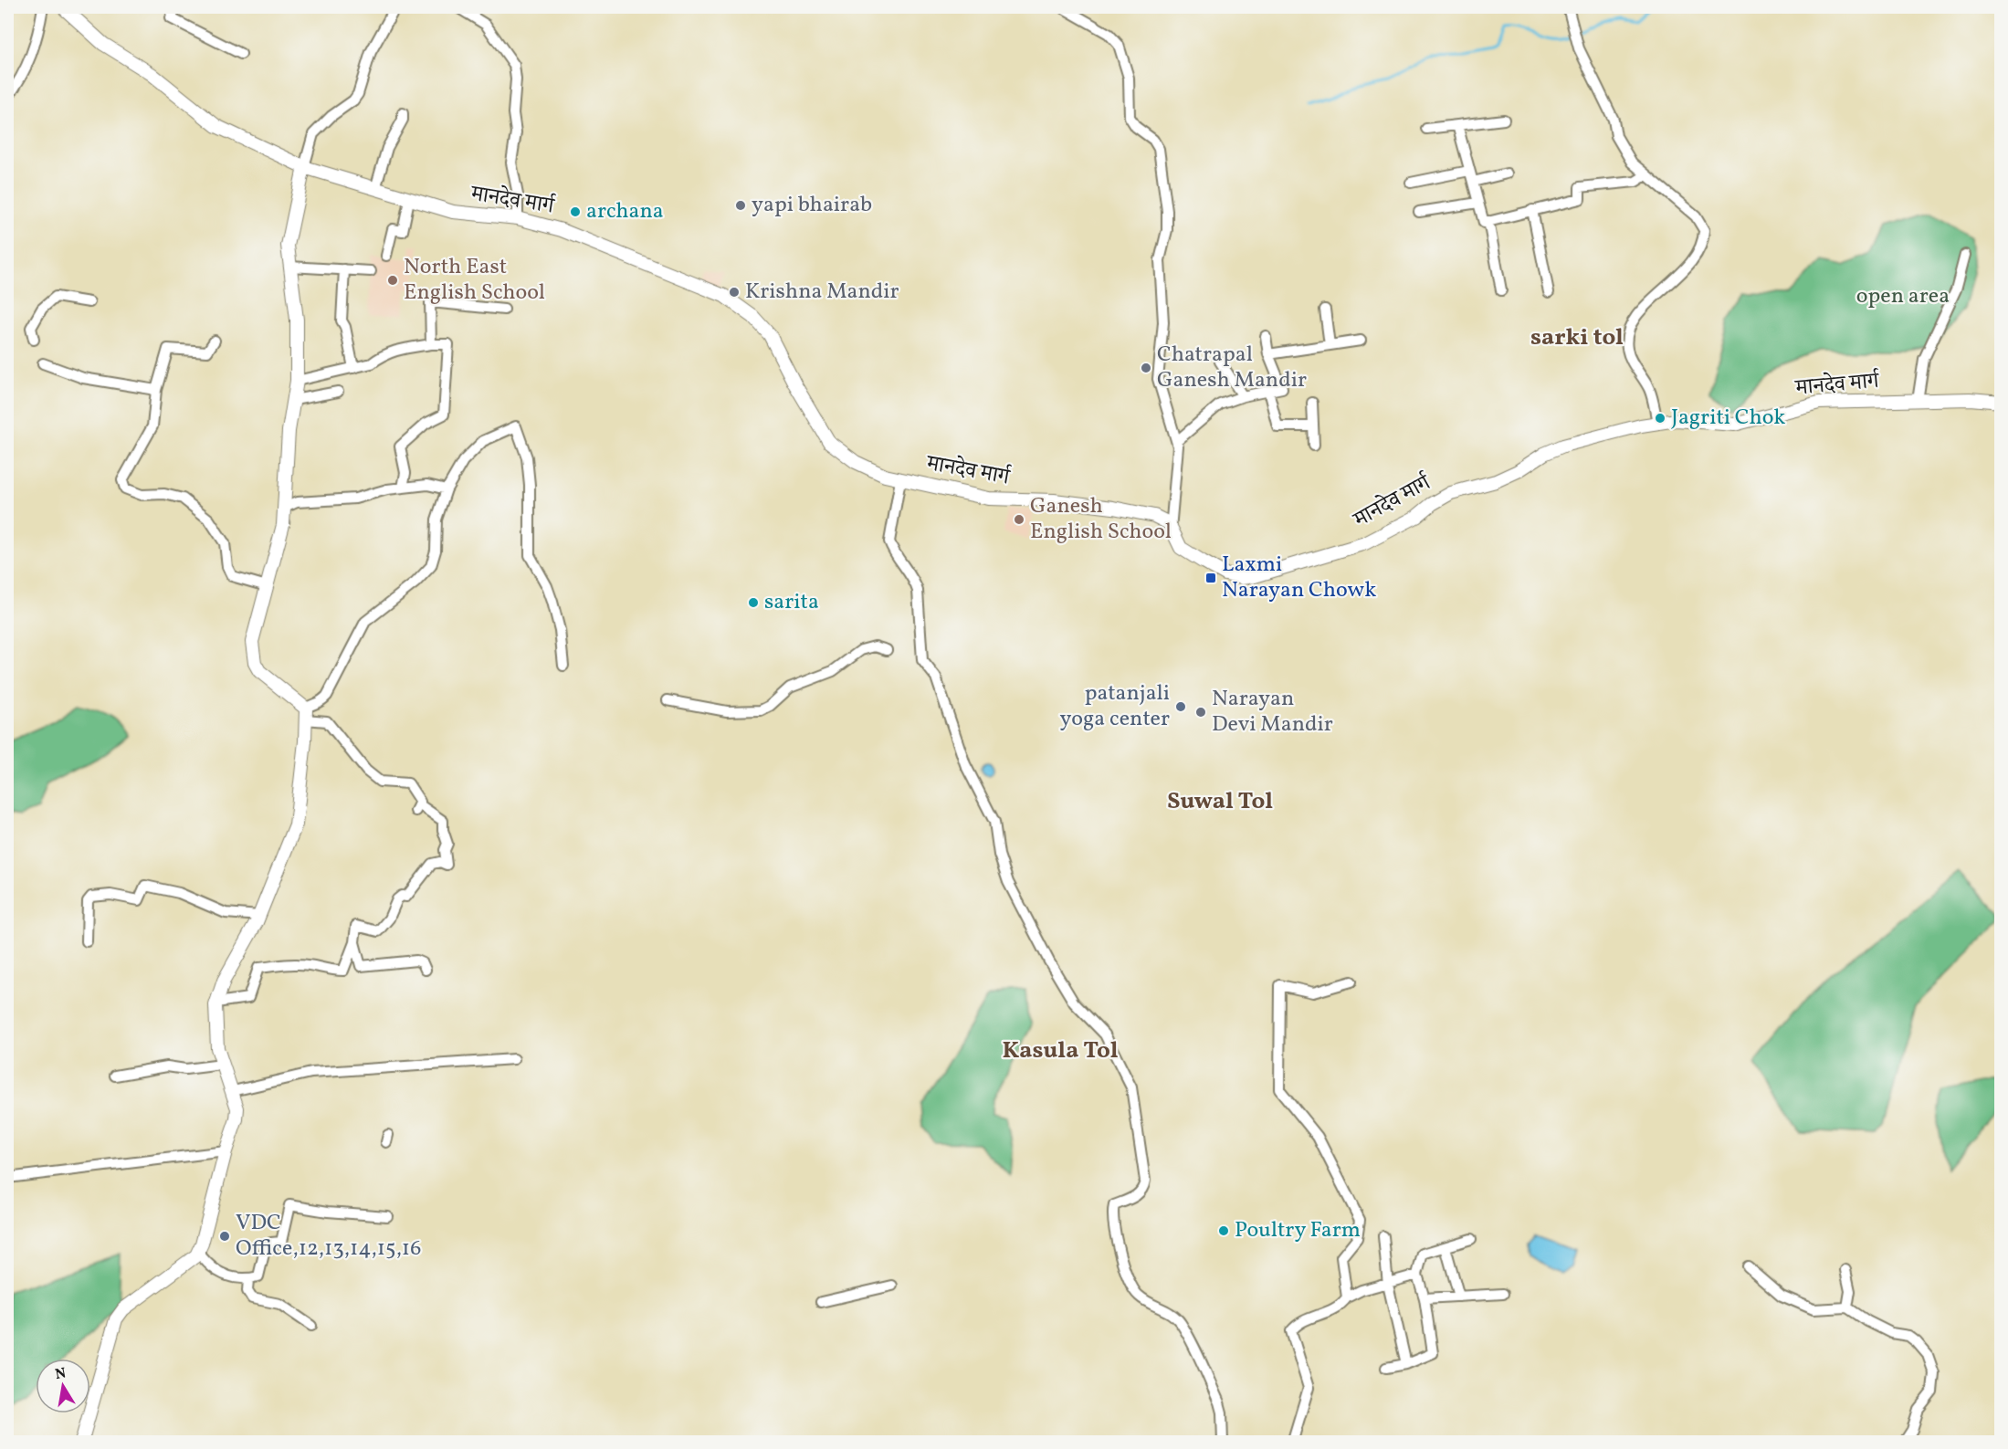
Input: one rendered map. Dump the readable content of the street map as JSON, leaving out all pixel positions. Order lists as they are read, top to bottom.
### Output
{
  "streets": {
    "main road": ["मानदेव मार्ग"]
  },
  "districts": ["sarki tol", "Suwal Tol", "Kasula Tol"],
  "parks": ["open area"],
  "places": {
    "other": [
      "yapi bhairab",
      "archana",
      "North East English School",
      "Krishna Mandir",
      "Chatrapal Ganesh Mandir",
      "Jagriti Chok",
      "Ganesh English School",
      "sarita",
      "patanjali yoga center",
      "Narayan Devi Mandir",
      "Poultry Farm",
      "VDC Office,12,13,14,15,16"
    ],
    "transit": ["Laxmi Narayan Chowk"]
  },
  "north": "top"
}
